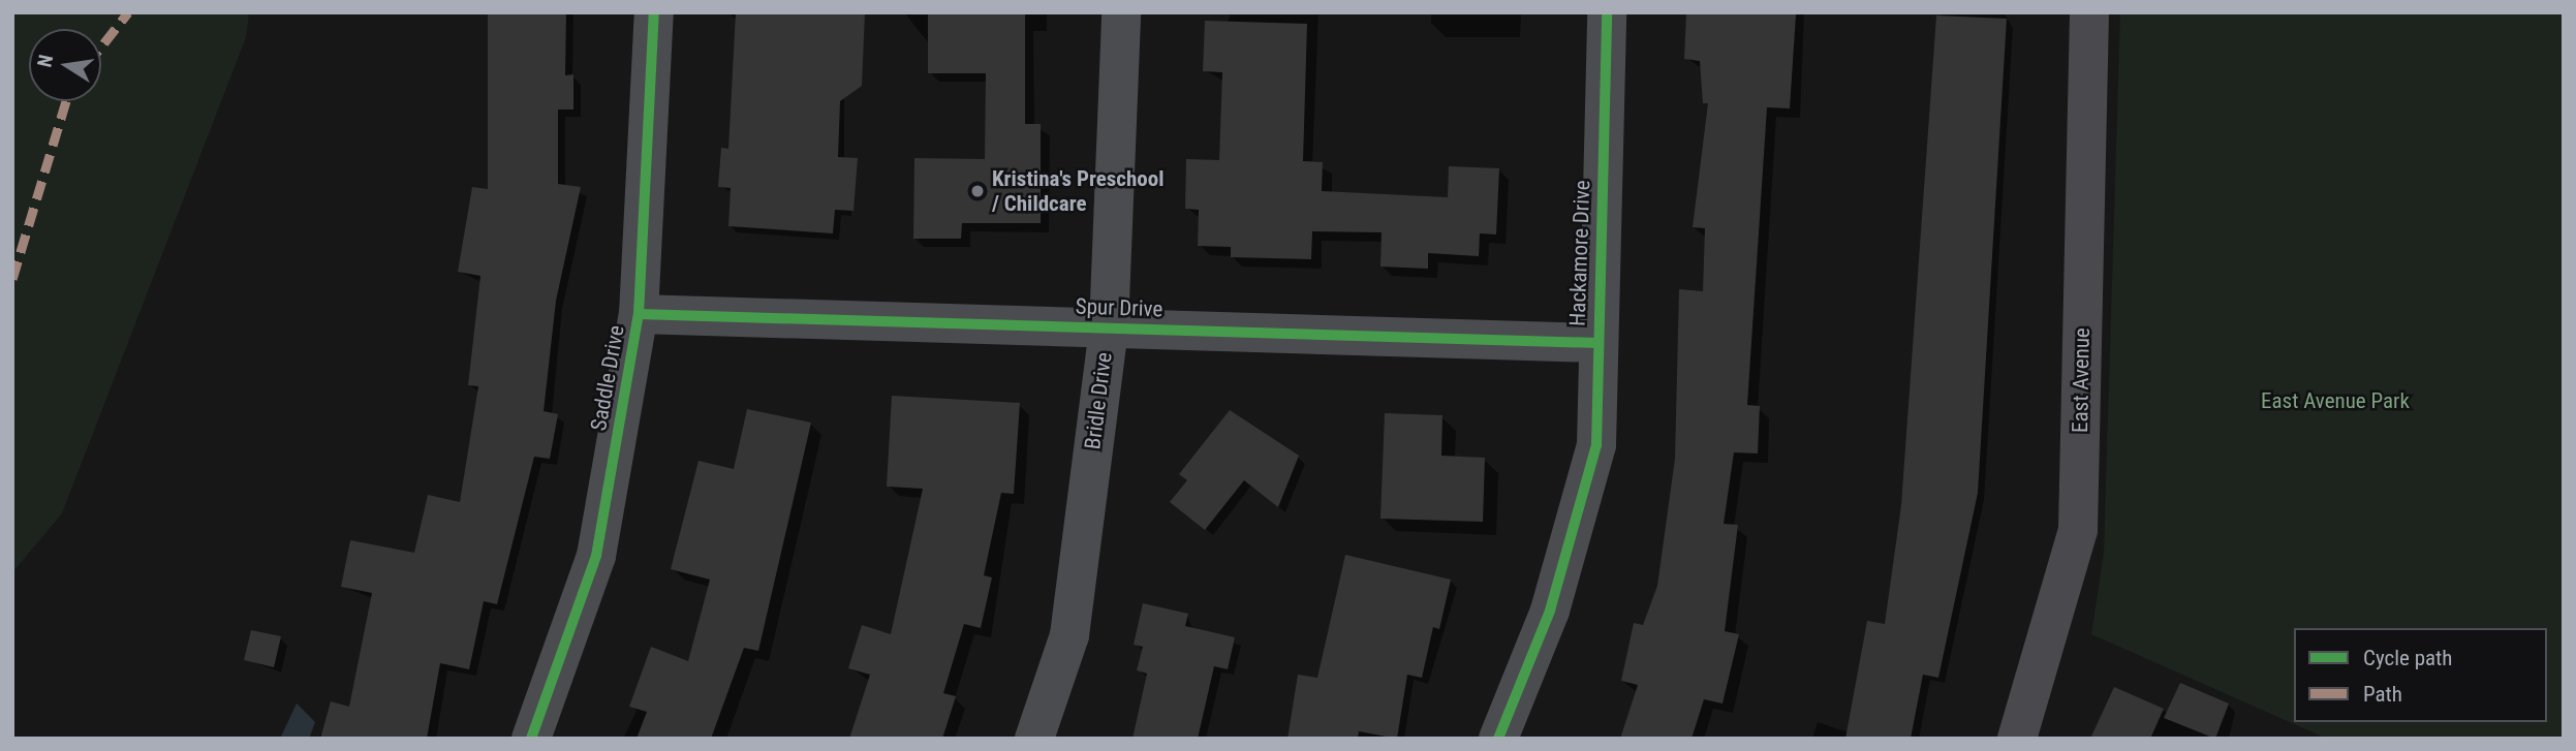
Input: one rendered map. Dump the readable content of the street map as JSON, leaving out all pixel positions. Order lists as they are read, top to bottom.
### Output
{
  "streets": {
    "street": [
      "Hackamore Drive",
      "Spur Drive",
      "Saddle Drive",
      "East Avenue",
      "Bridle Drive"
    ]
  },
  "crossings": [
    ["Hackamore Drive", "Spur Drive"],
    ["Spur Drive", "Saddle Drive"],
    ["Spur Drive", "Bridle Drive"]
  ],
  "parks": ["East Avenue Park"],
  "places": ["Kristina's Preschool / Childcare"],
  "legend": ["Cycle path", "Path"],
  "north": "left"
}
